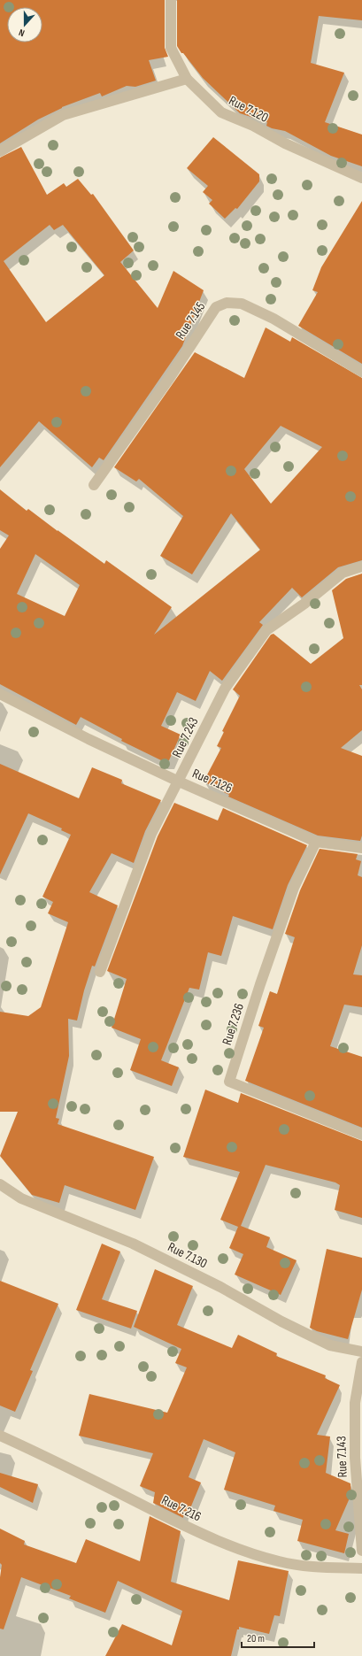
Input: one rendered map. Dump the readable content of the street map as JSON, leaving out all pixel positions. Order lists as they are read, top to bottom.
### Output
{
  "streets": {
    "street": [
      "Rue 7.120",
      "Rue 7.145",
      "Rue 7.243",
      "Rue 7.126",
      "Rue 7.236",
      "Rue 7.130",
      "Rue 7.143",
      "Rue 7.216"
    ]
  },
  "crossings": [
    ["Rue 7.243", "Rue 7.126"],
    ["Rue 7.126", "Rue 7.236"]
  ],
  "scale_bar": "20 m",
  "north": "bottom"
}
